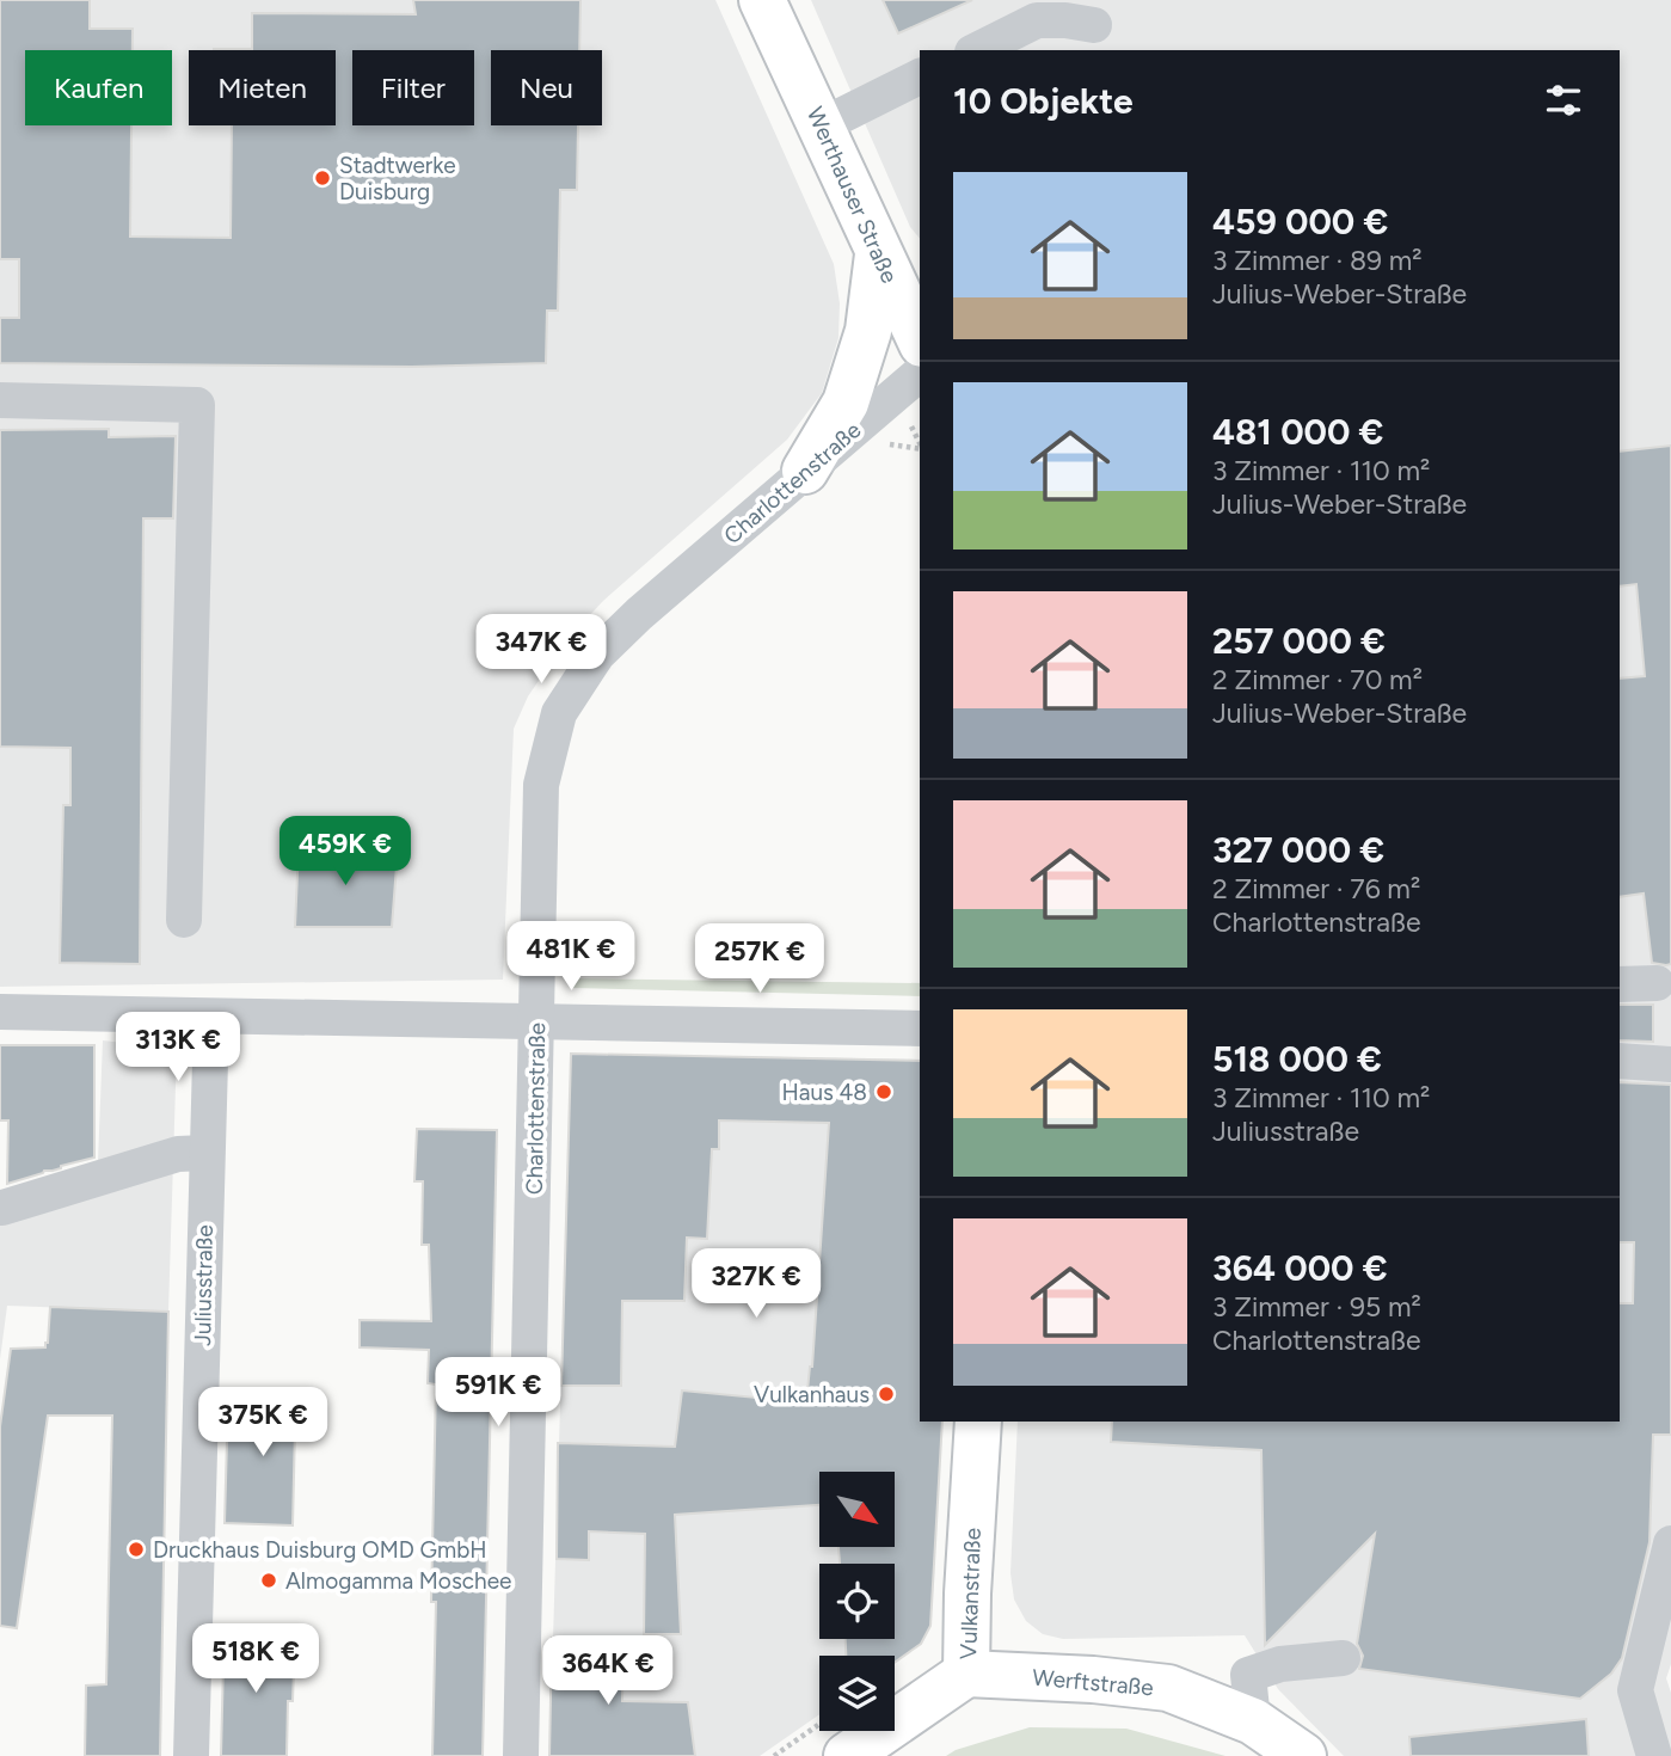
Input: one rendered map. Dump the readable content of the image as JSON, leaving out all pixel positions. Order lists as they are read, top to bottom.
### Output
{
  "streets": {
    "main road": ["Werthauser Straße", "Vulkanstraße", "Werftstraße"],
    "street": ["Charlottenstraße", "Juliusstraße"]
  },
  "crossings": [
    ["Vulkanstraße", "Werftstraße"]
  ],
  "places": [
    "Stadtwerke Duisburg",
    "Haus 48",
    "Vulkanhaus",
    "Druckhaus Duisburg OMD GmbH",
    "Almogamma Moschee"
  ],
  "north": "bottom right",
  "page": {
    "chip": [
      "Kaufen",
      "Mieten",
      "Filter",
      "Neu"
    ],
    "heading": "10 Objekte",
    "list": [
      {
        "name": "459 000 €",
        "note": "3 Zimmer · 89 m² · Julius-Weber-Straße"
      },
      {
        "name": "481 000 €",
        "note": "3 Zimmer · 110 m² · Julius-Weber-Straße"
      },
      {
        "name": "257 000 €",
        "note": "2 Zimmer · 70 m² · Julius-Weber-Straße"
      },
      {
        "name": "327 000 €",
        "note": "2 Zimmer · 76 m² · Charlottenstraße"
      },
      {
        "name": "518 000 €",
        "note": "3 Zimmer · 110 m² · Juliusstraße"
      },
      {
        "name": "364 000 €",
        "note": "3 Zimmer · 95 m² · Charlottenstraße"
      }
    ],
    "price": [
      "347K €",
      "459K €",
      "481K €",
      "257K €",
      "313K €",
      "327K €",
      "591K €",
      "375K €",
      "518K €",
      "364K €"
    ]
  }
}
